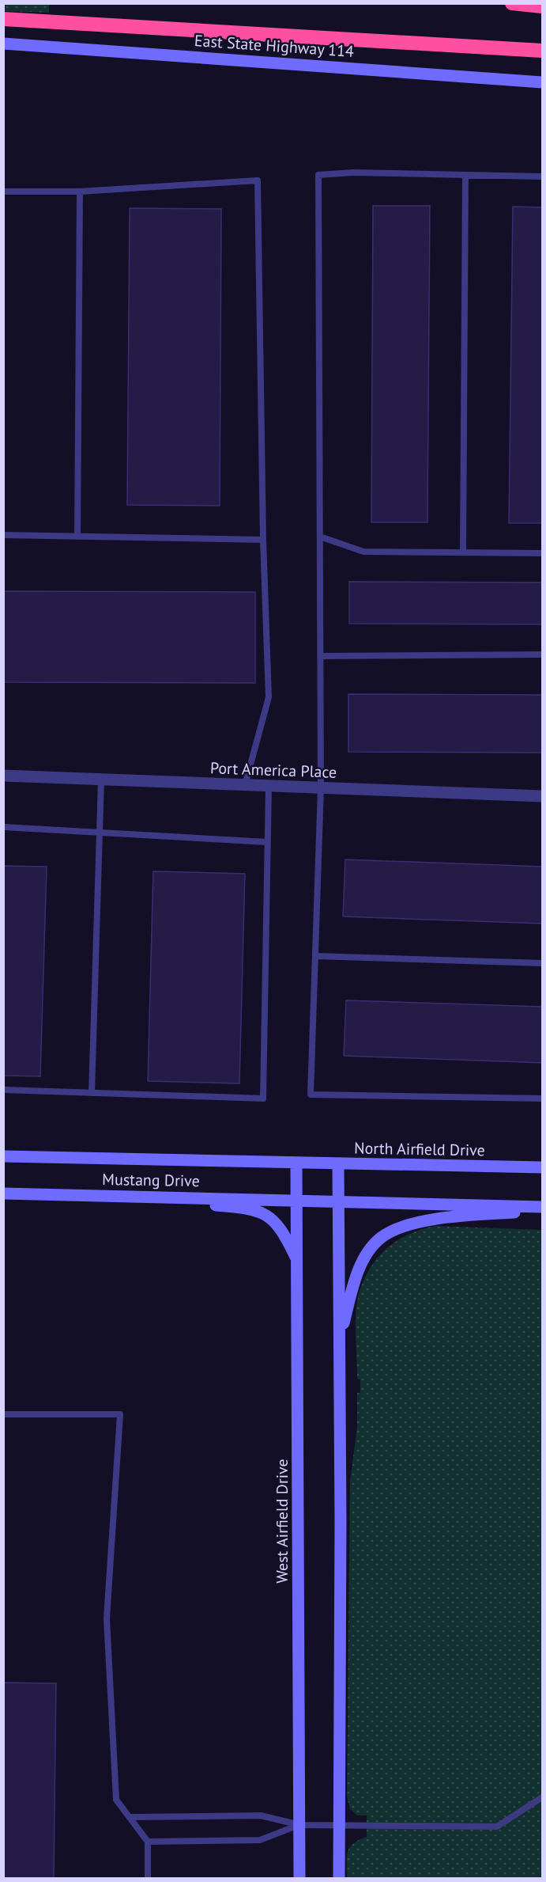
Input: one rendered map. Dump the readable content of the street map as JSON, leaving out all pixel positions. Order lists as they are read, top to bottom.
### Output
{
  "streets": {
    "main road": [
      "East State Highway 114",
      "North Airfield Drive",
      "Mustang Drive",
      "West Airfield Drive"
    ],
    "street": ["Port America Place"]
  },
  "crossings": [
    ["North Airfield Drive", "Mustang Drive"],
    ["North Airfield Drive", "West Airfield Drive"],
    ["Mustang Drive", "West Airfield Drive"]
  ]
}
